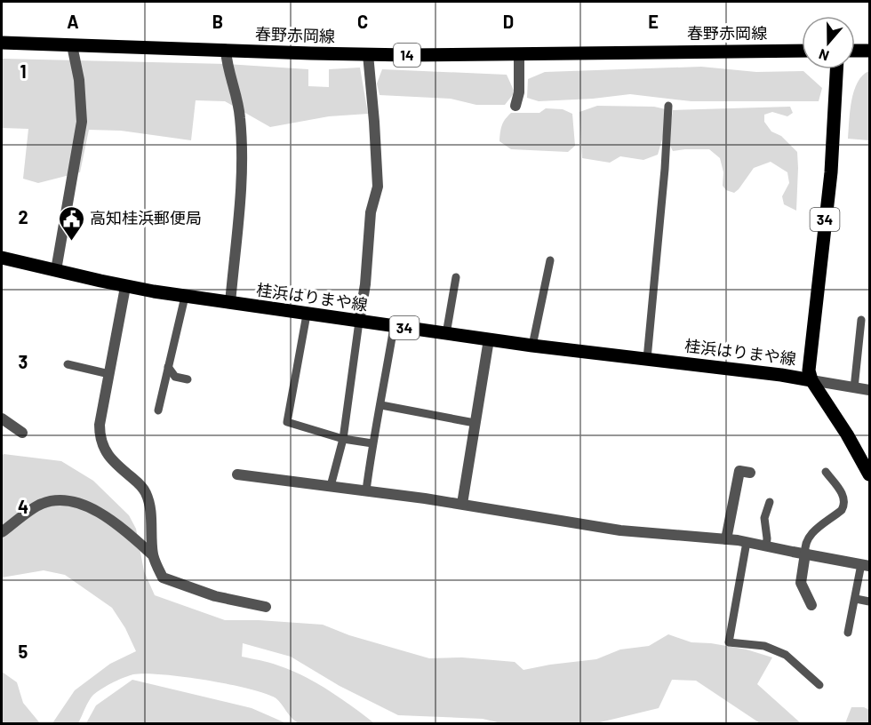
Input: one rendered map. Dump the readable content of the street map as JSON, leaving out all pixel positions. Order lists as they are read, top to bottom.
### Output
{
  "streets": {
    "main road": [
      "春野赤岡線",
      "14",
      "34",
      "桂浜はりまや線"
    ]
  },
  "places": {
    "public building": ["高知桂浜郵便局"]
  },
  "north": "bottom",
  "grid": {
    "columns": [
      "A",
      "B",
      "C",
      "D",
      "E"
    ],
    "rows": [
      "1",
      "2",
      "3",
      "4",
      "5"
    ]
  }
}
